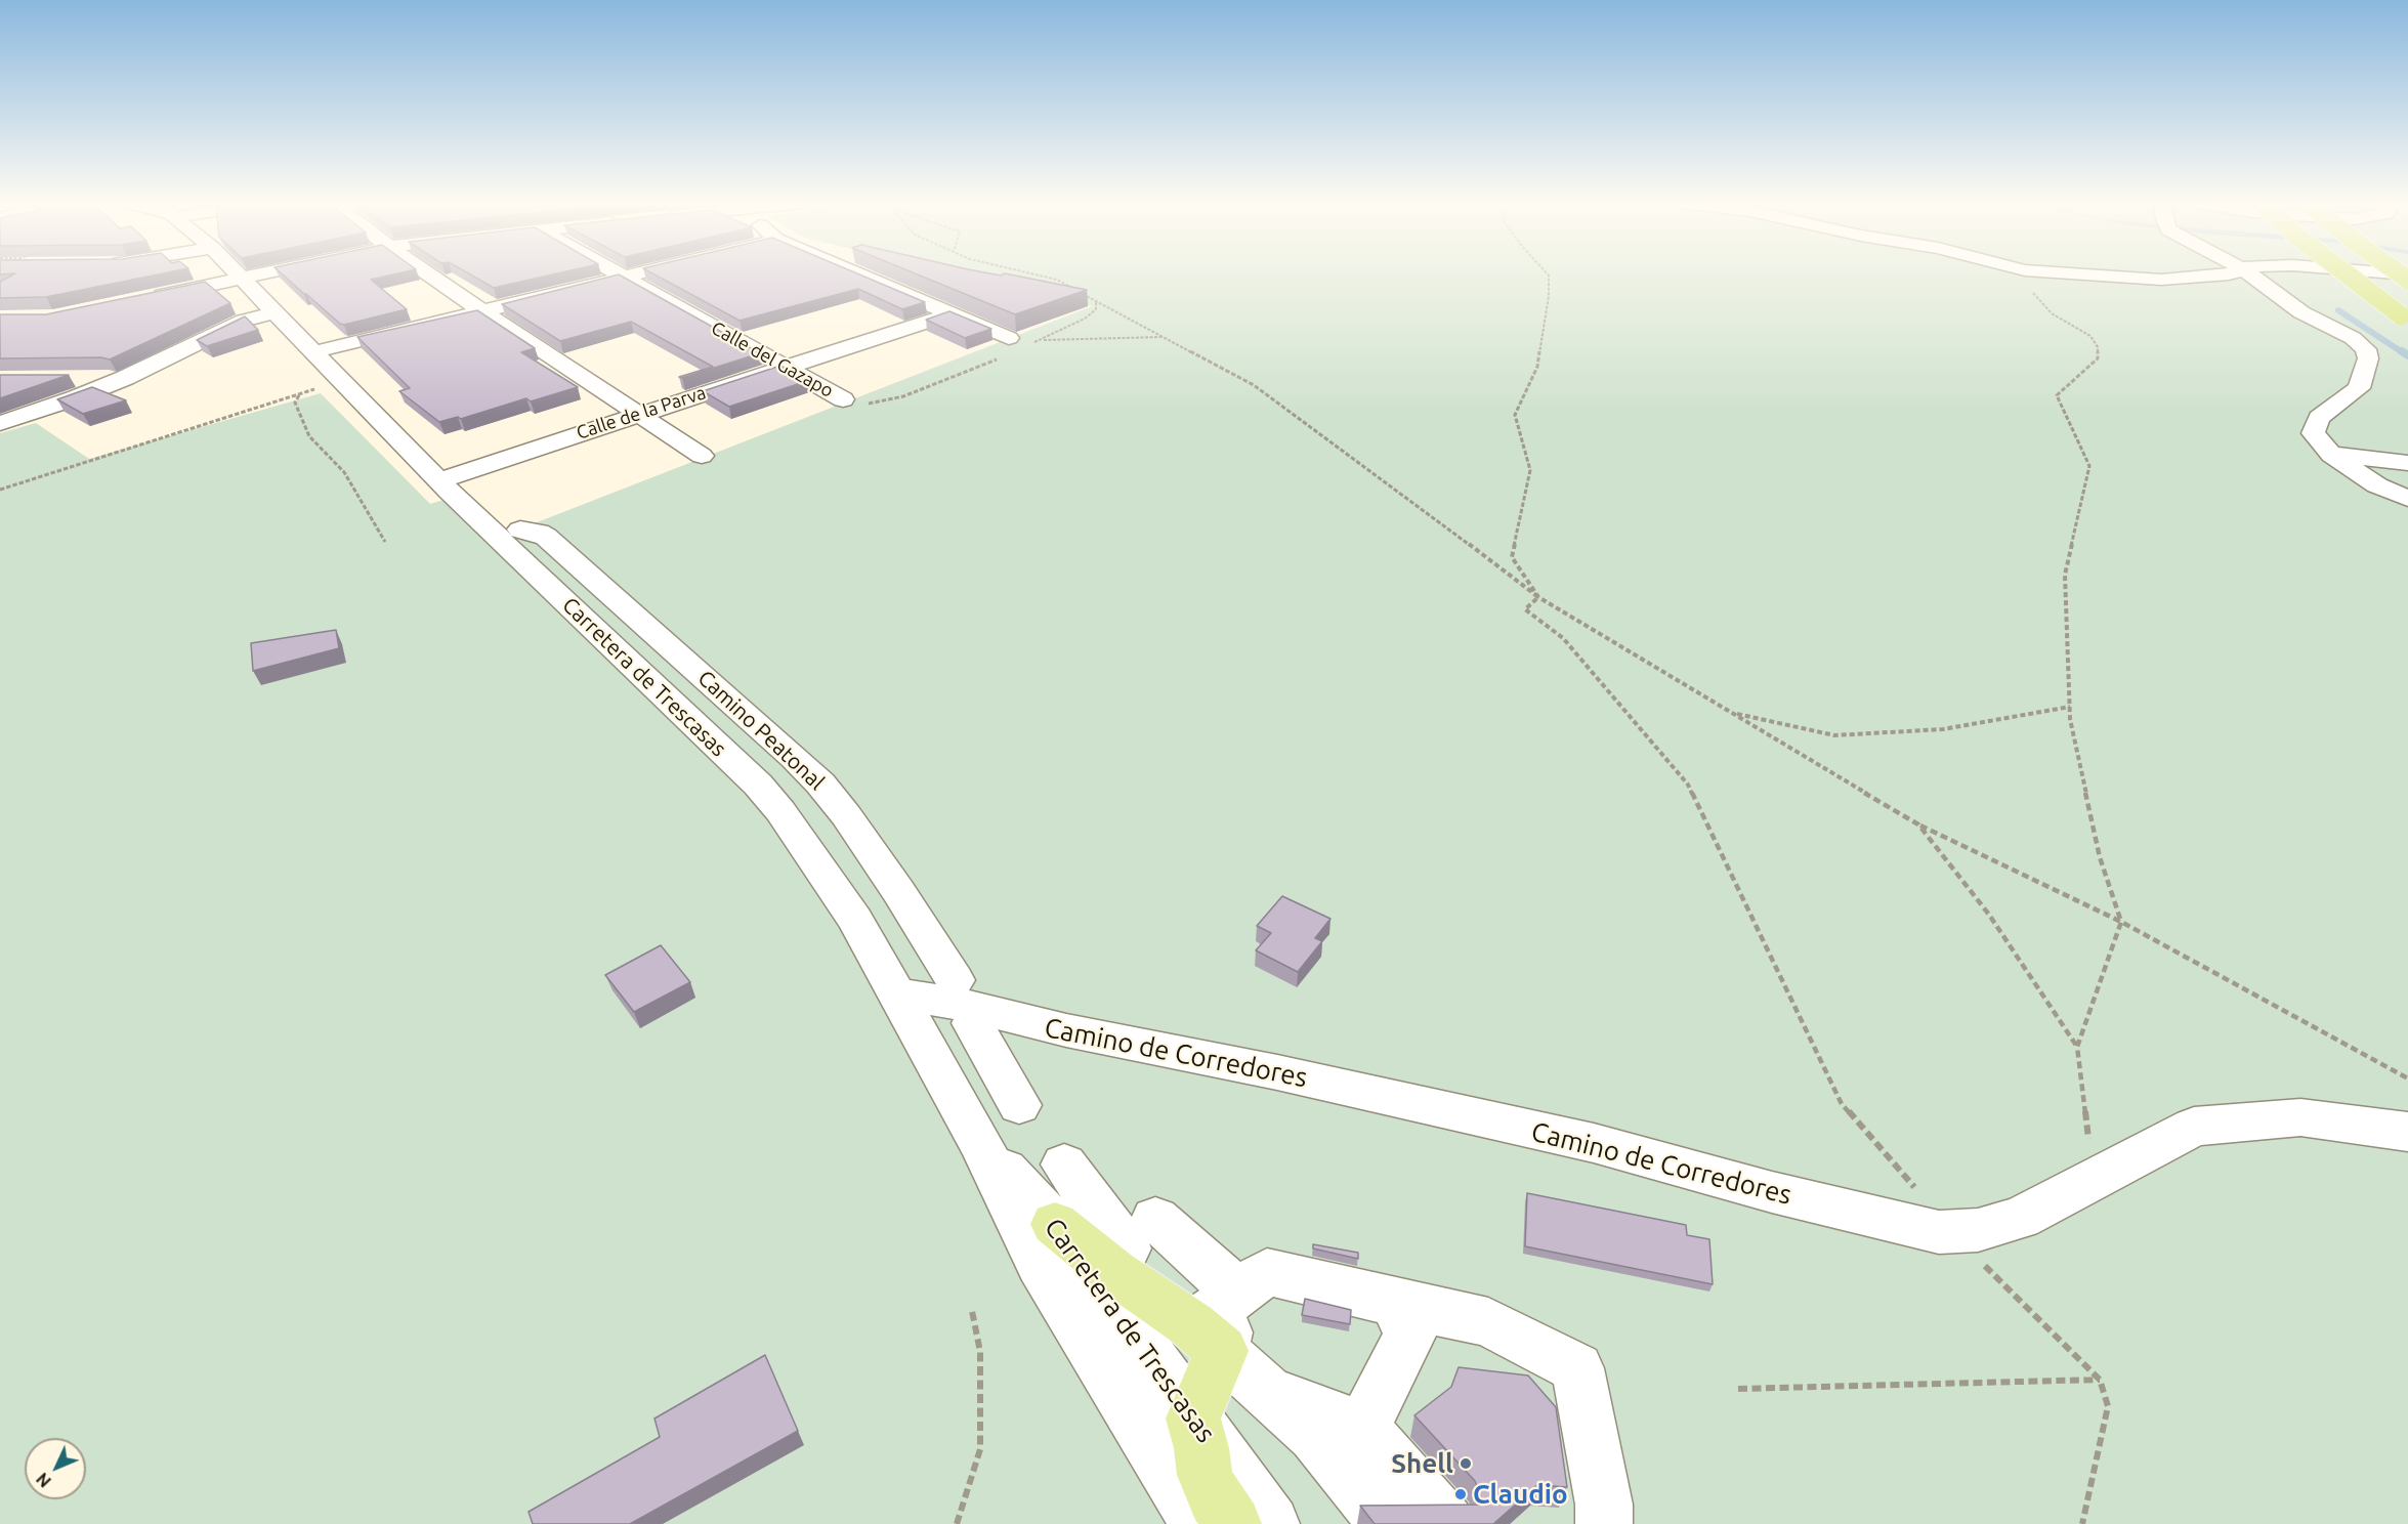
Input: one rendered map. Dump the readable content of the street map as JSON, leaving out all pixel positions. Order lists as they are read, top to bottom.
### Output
{
  "streets": {
    "street": [
      "Calle del Gazapo",
      "Calle de la Parva",
      "Carretera de Trescasas",
      "Camino Peatonal",
      "Camino de Corredores"
    ]
  },
  "crossings": [
    ["Calle del Gazapo", "Calle de la Parva"],
    ["Calle de la Parva", "Carretera de Trescasas"],
    ["Carretera de Trescasas", "Camino de Corredores"]
  ],
  "places": ["Shell", "Claudio"],
  "north": "bottom left"
}
